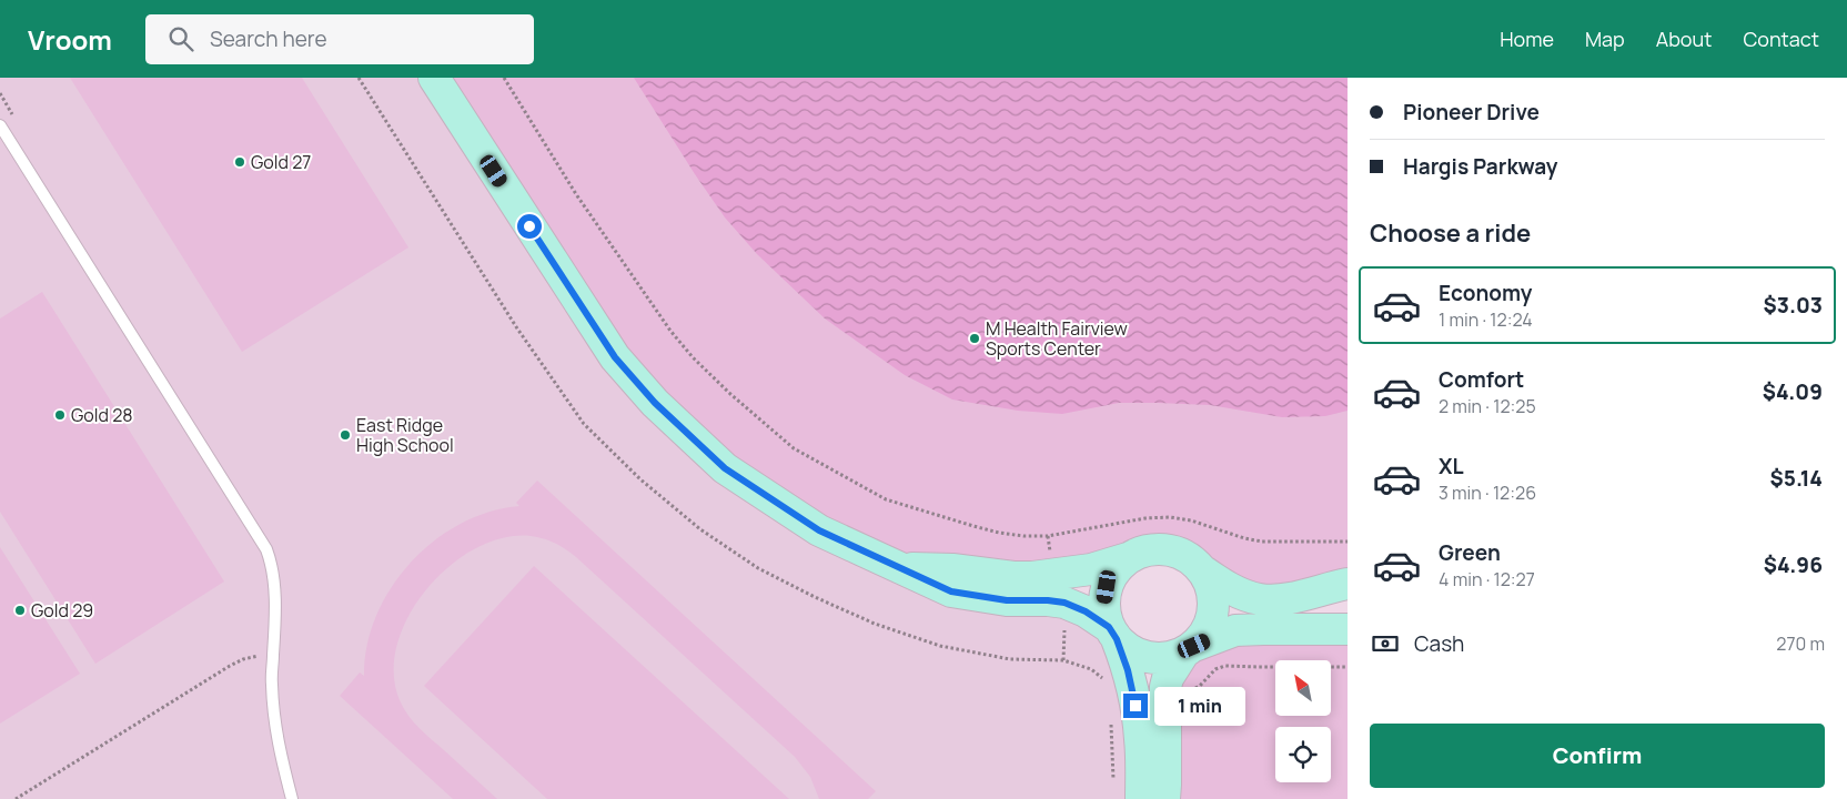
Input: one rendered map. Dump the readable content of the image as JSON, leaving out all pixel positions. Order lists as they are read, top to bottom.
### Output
{
  "places": [
    "Gold 27",
    "M Health Fairview Sports Center",
    "Gold 28",
    "East Ridge High School",
    "Gold 29"
  ],
  "north": "top left",
  "page": {
    "header": "Vroom",
    "search": "Search here",
    "nav": [
      "Home",
      "Map",
      "About",
      "Contact"
    ],
    "banner": ["Pioneer Drive", "Hargis Parkway"],
    "heading": "Choose a ride",
    "list": [
      {
        "name": "Economy",
        "note": "1 min · 12:24",
        "value": "$3.03"
      },
      {
        "name": "Comfort",
        "note": "2 min · 12:25",
        "value": "$4.09"
      },
      {
        "name": "XL",
        "note": "3 min · 12:26",
        "value": "$5.14"
      },
      {
        "name": "Green",
        "note": "4 min · 12:27",
        "value": "$4.96"
      }
    ],
    "pay": ["Cash", "270 m"],
    "bubble": "1 min",
    "buttons": "Confirm"
  }
}
